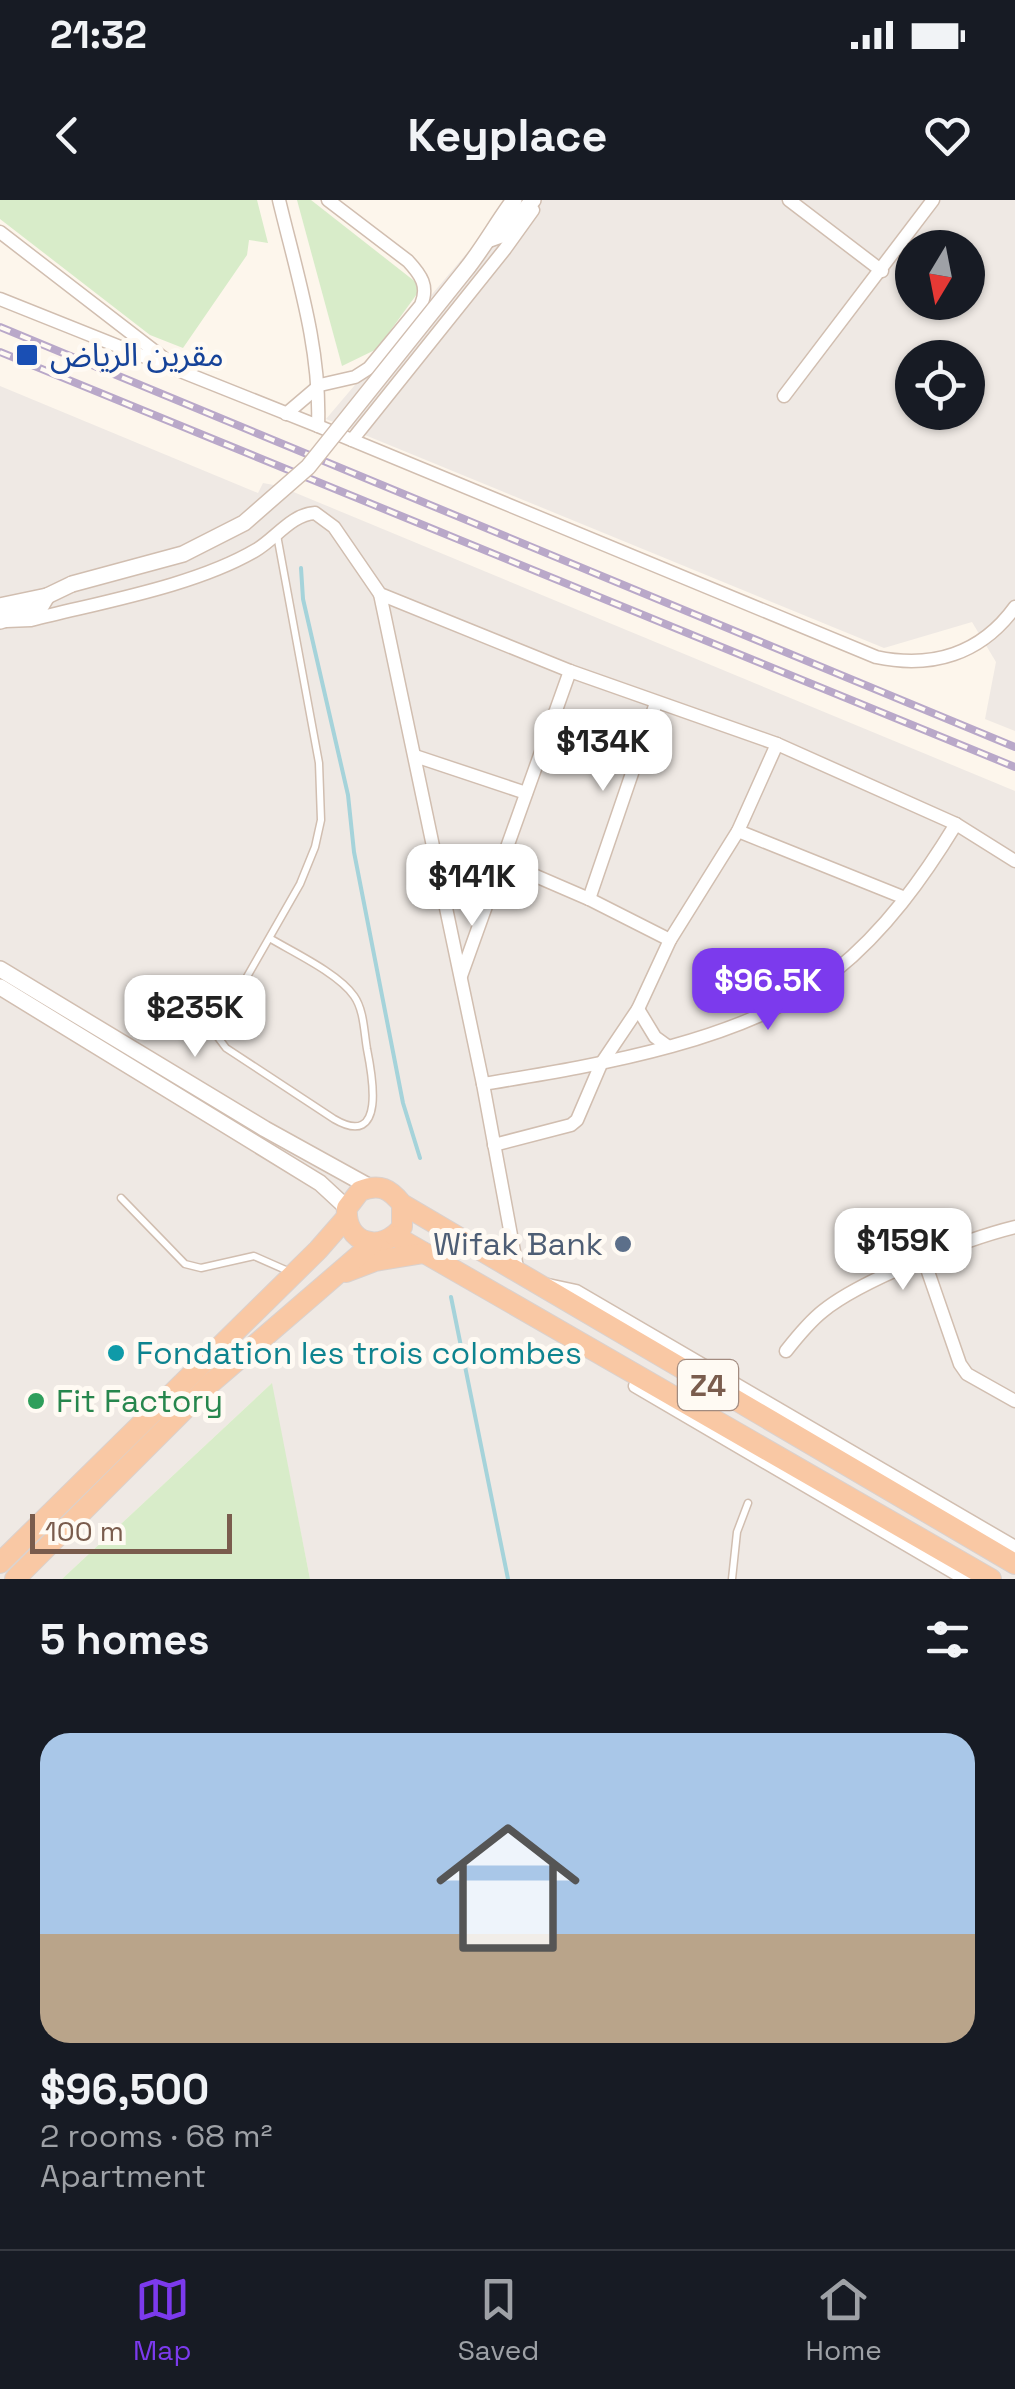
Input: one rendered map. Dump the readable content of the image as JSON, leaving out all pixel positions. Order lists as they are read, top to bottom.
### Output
{
  "streets": {
    "highway": ["Z4"]
  },
  "places": {
    "transit": ["مقرين الرياض"],
    "other": ["Wifak Bank", "Fondation les trois colombes", "Fit Factory"]
  },
  "scale_bar": "100 m",
  "north": "bottom",
  "page": {
    "status": "21:32",
    "header": "Keyplace",
    "price": [
      "$134K",
      "$141K",
      "$96.5K",
      "$235K",
      "$159K"
    ],
    "scale": "100 m",
    "heading": "5 homes",
    "list": [
      {
        "name": "$96,500",
        "note": "2 rooms · 68 m² · Apartment"
      }
    ],
    "tabs": ["Map", "Saved", "Home"]
  }
}
